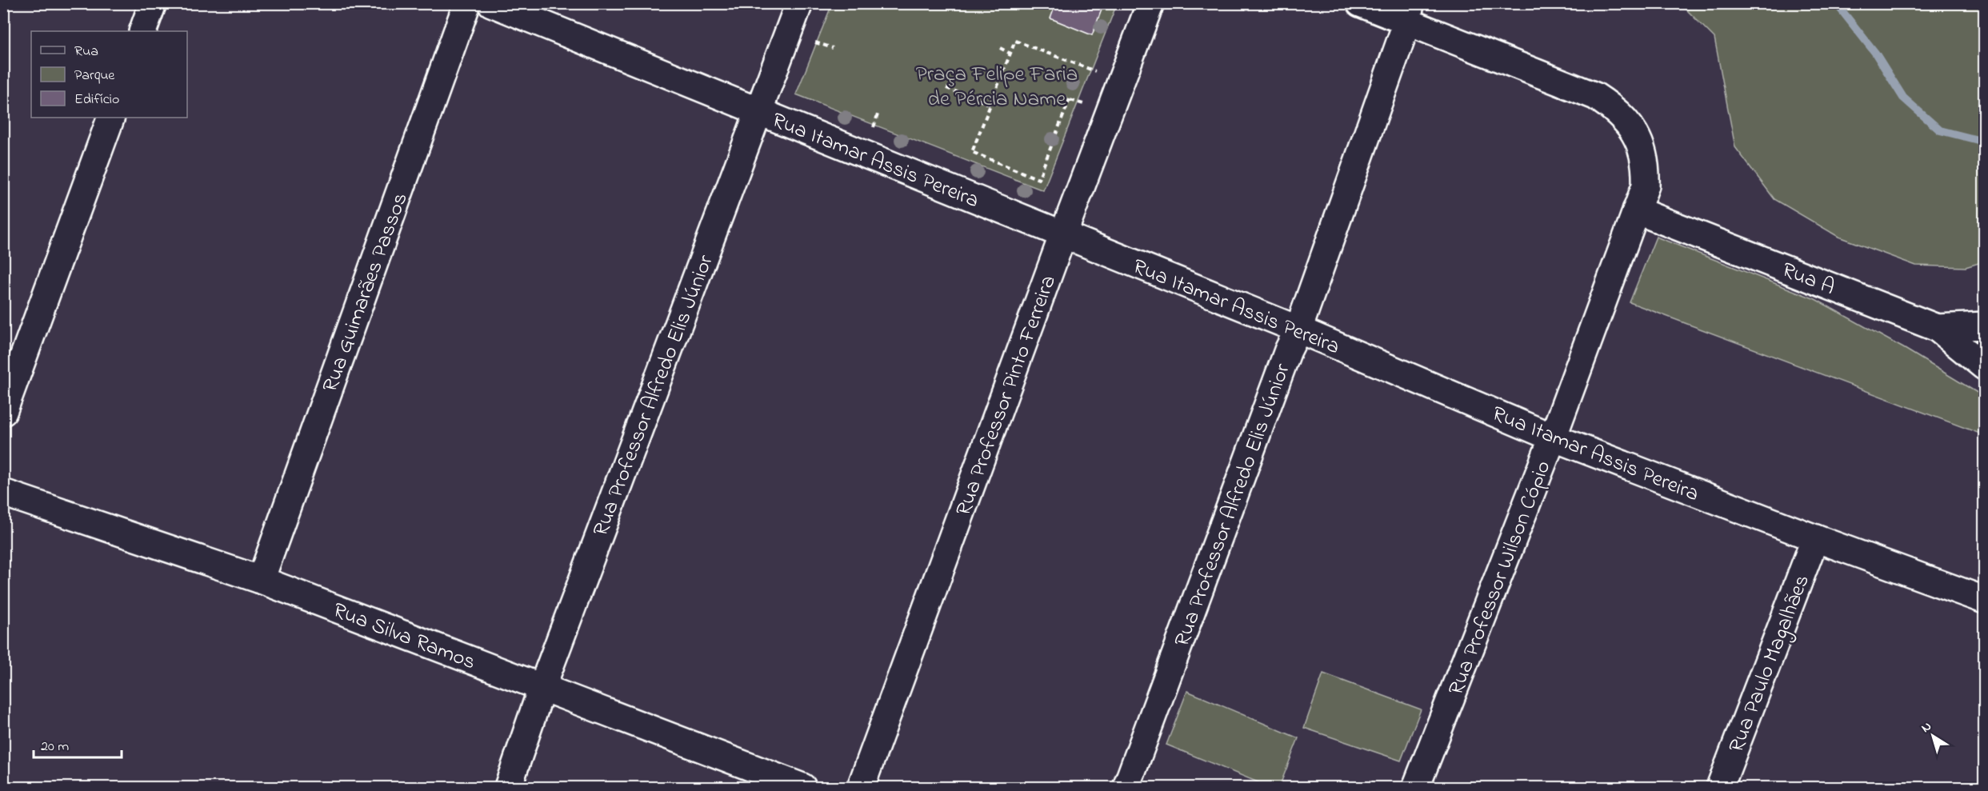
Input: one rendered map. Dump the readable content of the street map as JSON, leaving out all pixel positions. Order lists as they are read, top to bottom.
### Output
{
  "streets": {
    "street": [
      "Rua Itamar Assis Pereira",
      "Rua A",
      "Rua Guimarães Passos",
      "Rua Professor Alfredo Elis Júnior",
      "Rua Professor Pinto Ferreira",
      "Rua Professor Wilson Cópio",
      "Rua Silva Ramos",
      "Rua Paulo Magalhães"
    ]
  },
  "crossings": [
    ["Rua Itamar Assis Pereira", "Rua Professor Alfredo Elis Júnior"],
    ["Rua Itamar Assis Pereira", "Rua Professor Pinto Ferreira"],
    ["Rua Itamar Assis Pereira", "Rua Professor Wilson Cópio"],
    ["Rua Itamar Assis Pereira", "Rua Paulo Magalhães"],
    ["Rua A", "Rua Professor Wilson Cópio"],
    ["Rua Guimarães Passos", "Rua Silva Ramos"],
    ["Rua Professor Alfredo Elis Júnior", "Rua Professor Wilson Cópio"],
    ["Rua Professor Alfredo Elis Júnior", "Rua Silva Ramos"]
  ],
  "parks": ["Praça Felipe Faria de Pércia Name"],
  "legend": ["Rua", "Parque", "Edifício"],
  "scale_bar": "20 m",
  "north": "top left"
}
